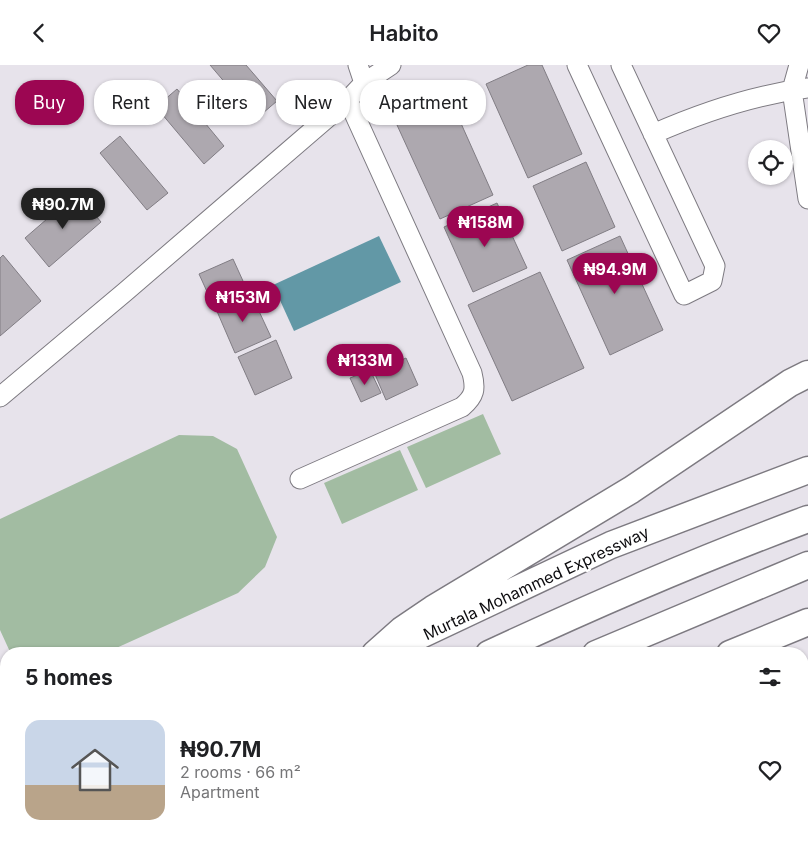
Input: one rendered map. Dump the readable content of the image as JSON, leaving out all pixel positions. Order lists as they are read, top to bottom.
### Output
{
  "streets": {
    "highway": ["Murtala Mohammed Expressway"]
  },
  "page": {
    "header": "Habito",
    "chip": [
      "Buy",
      "Rent",
      "Filters",
      "New",
      "Apartment"
    ],
    "price": [
      "₦90.7M",
      "₦158M",
      "₦94.9M",
      "₦153M",
      "₦133M"
    ],
    "heading": "5 homes",
    "list": [
      {
        "name": "₦90.7M",
        "note": "2 rooms · 66 m² · Apartment"
      }
    ]
  }
}
